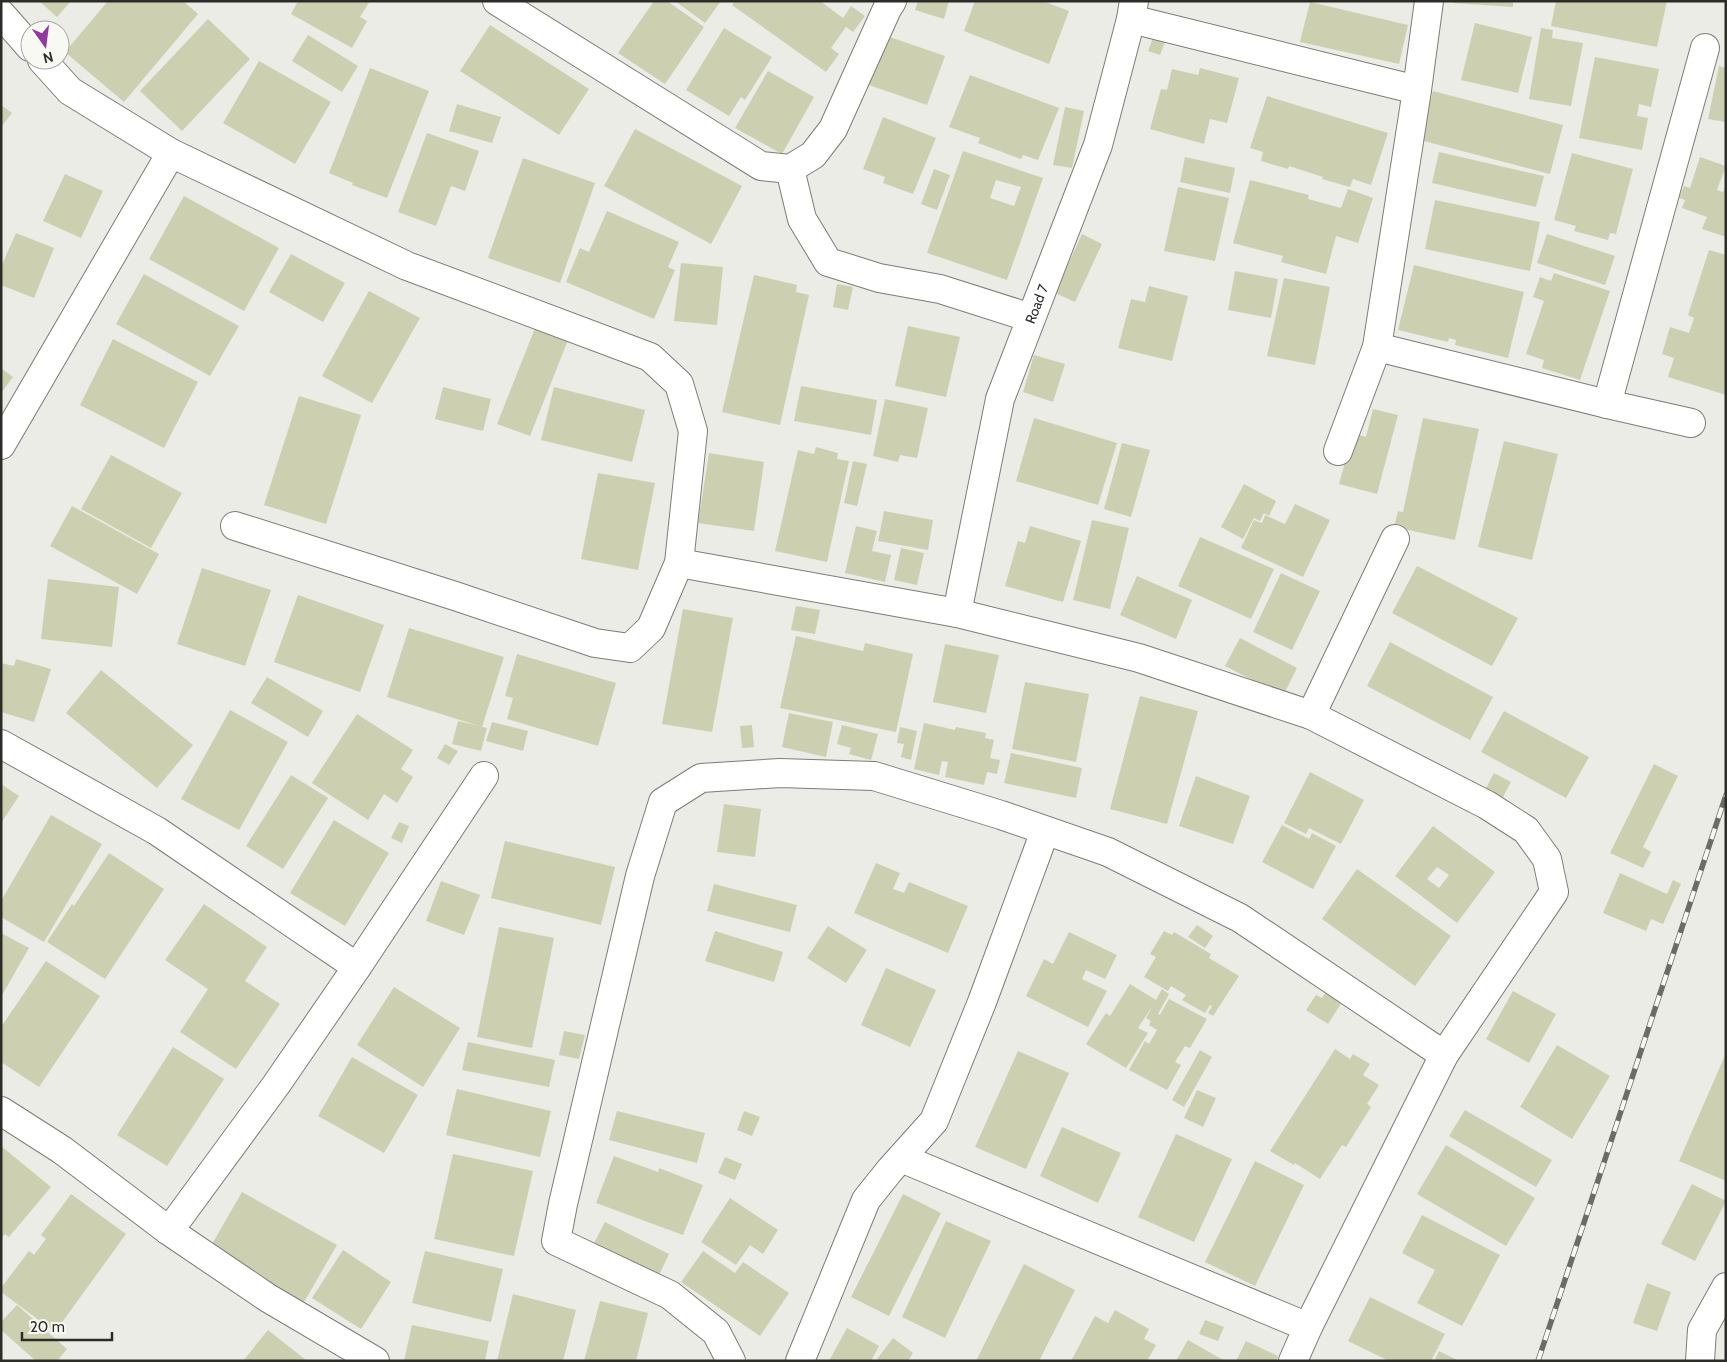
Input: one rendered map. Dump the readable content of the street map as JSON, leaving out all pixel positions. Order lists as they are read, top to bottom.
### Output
{
  "streets": {
    "street": ["Road 7"]
  },
  "scale_bar": "20 m",
  "north": "bottom"
}
